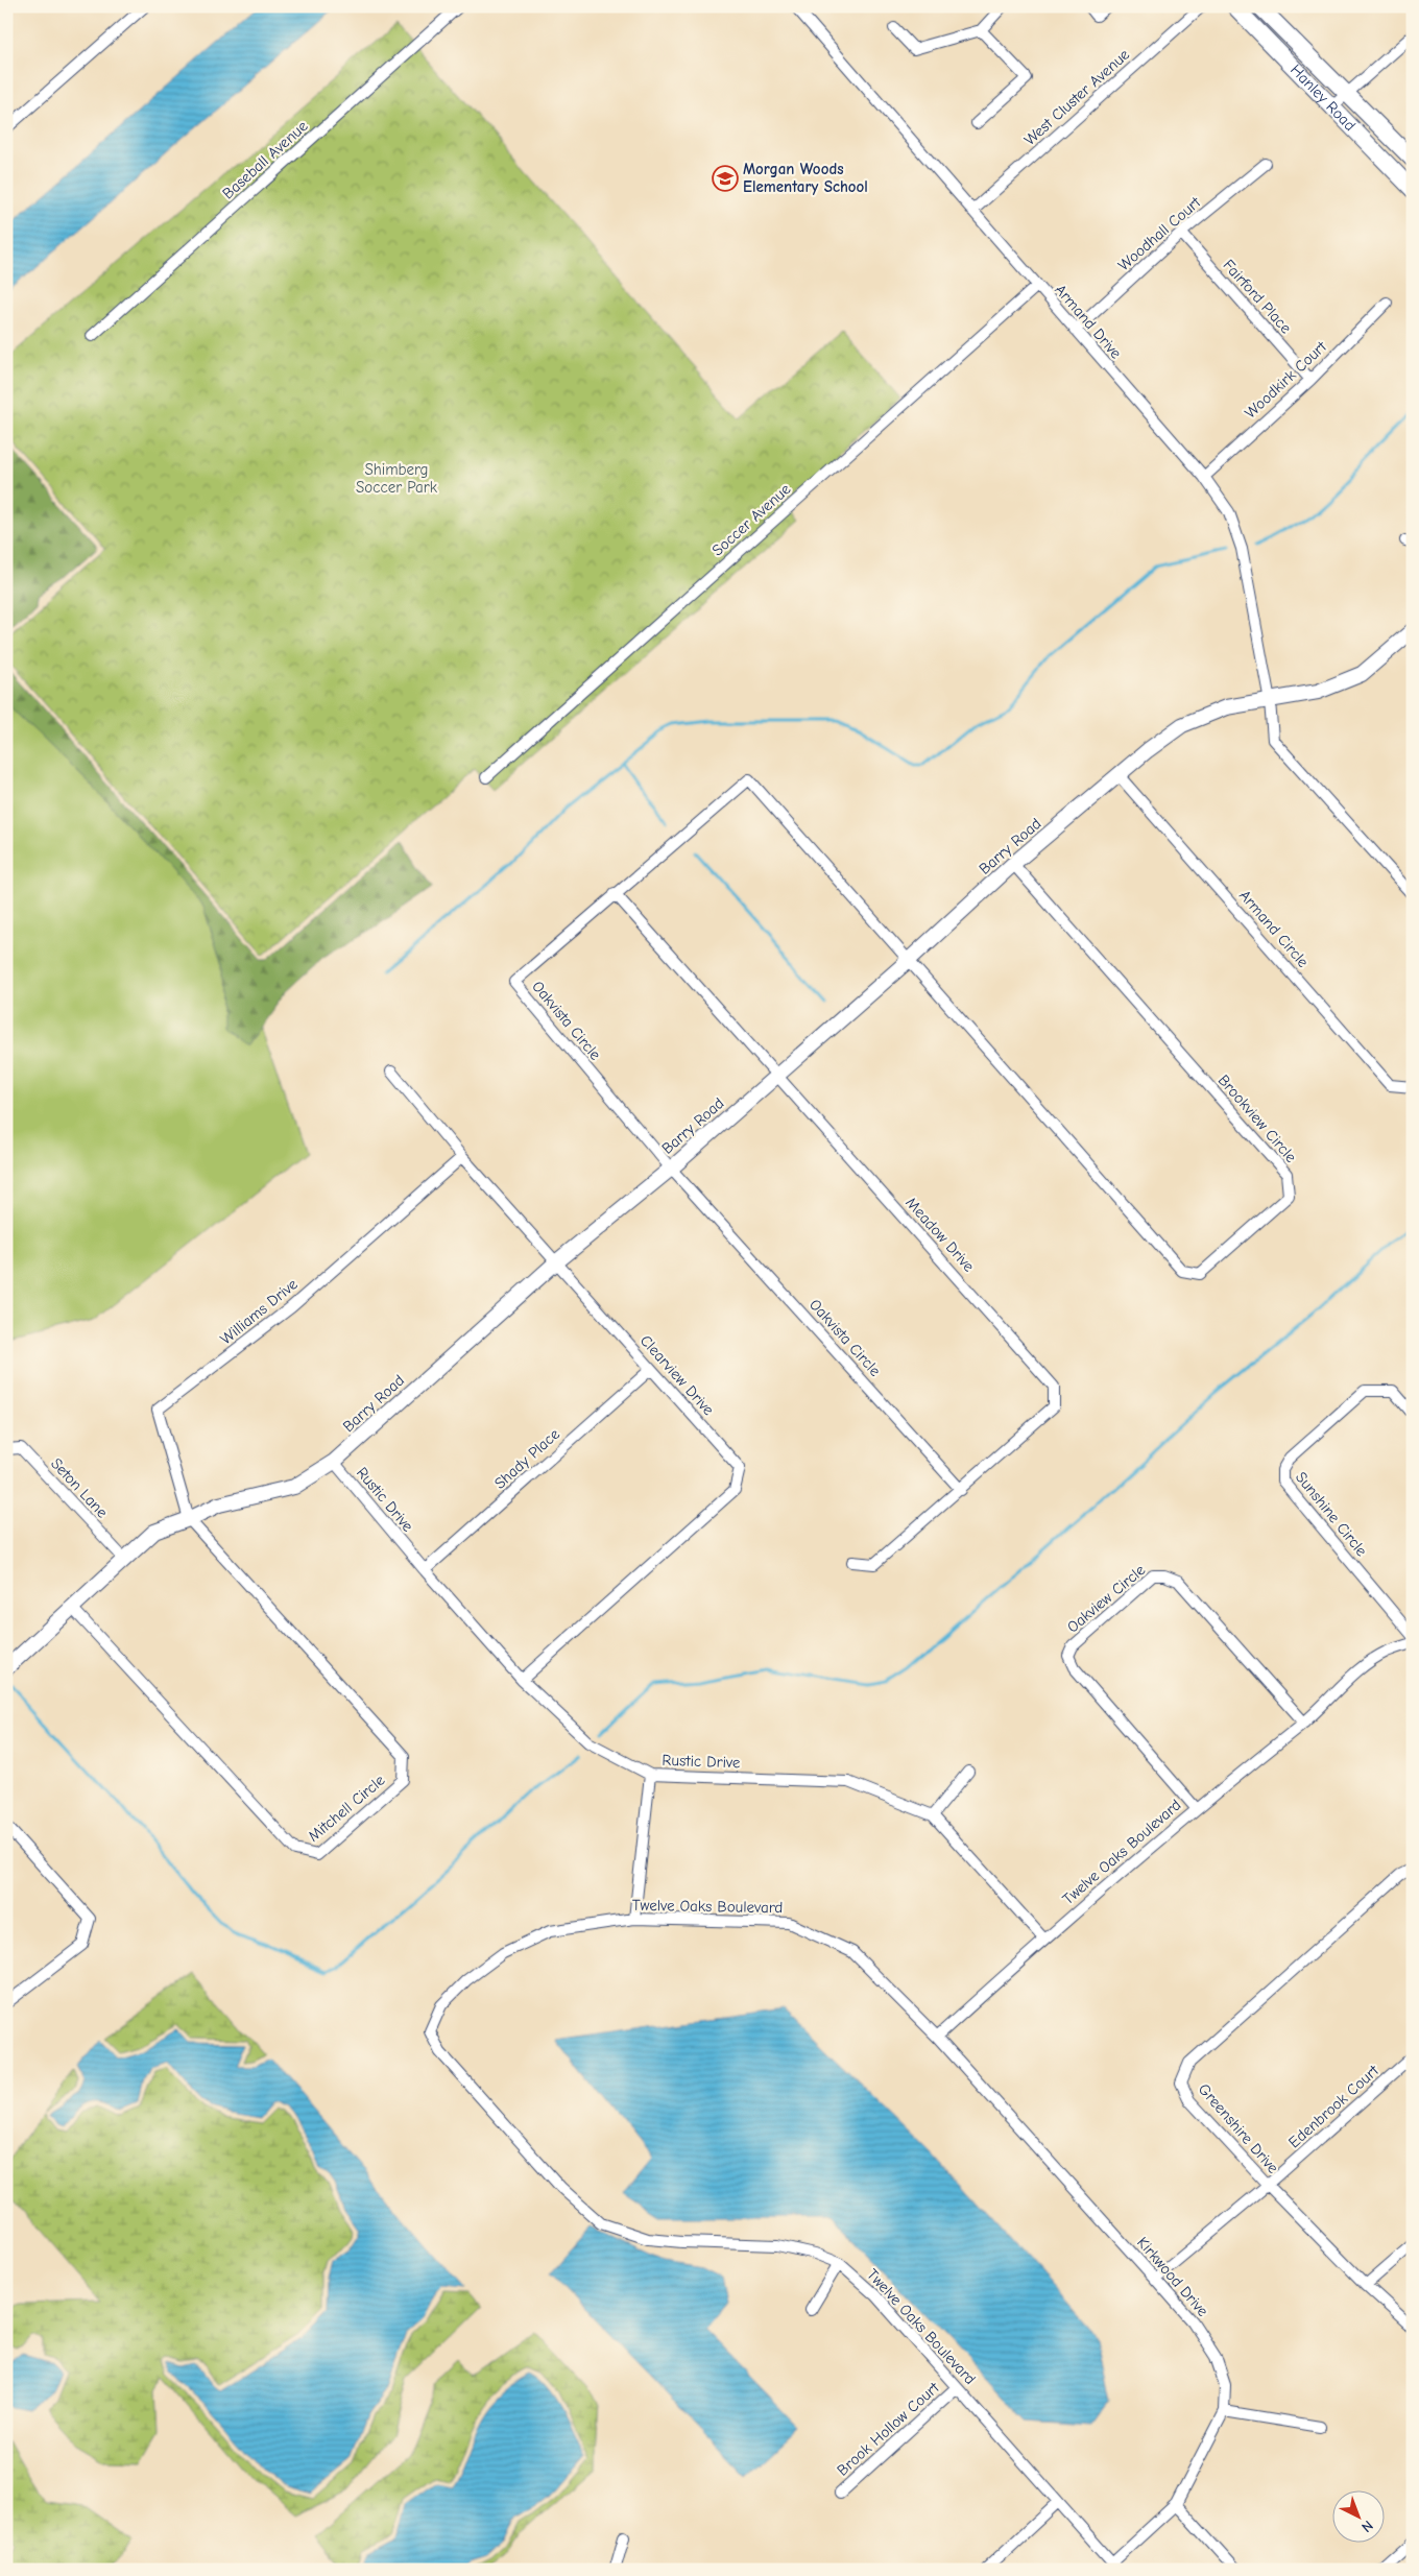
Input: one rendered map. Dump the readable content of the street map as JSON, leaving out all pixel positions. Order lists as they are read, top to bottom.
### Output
{
  "streets": {
    "main road": ["Hanley Road"],
    "street": [
      "West Cluster Avenue",
      "Baseball Avenue",
      "Woodhall Court",
      "Fairford Place",
      "Armand Drive",
      "Woodkirk Court",
      "Soccer Avenue",
      "Barry Road",
      "Armand Circle",
      "Oakvista Circle",
      "Brookview Circle",
      "Meadow Drive",
      "Williams Drive",
      "Clearview Drive",
      "Shady Place",
      "Seton Lane",
      "Rustic Drive",
      "Sunshine Circle",
      "Oakview Circle",
      "Mitchell Circle",
      "Twelve Oaks Boulevard",
      "Edenbrook Court",
      "Greenshire Drive",
      "Kirkwood Drive",
      "Brook Hollow Court"
    ]
  },
  "crossings": [
    ["West Cluster Avenue", "Armand Drive"],
    ["Woodhall Court", "Fairford Place"],
    ["Woodhall Court", "Armand Drive"],
    ["Fairford Place", "Woodkirk Court"],
    ["Armand Drive", "Woodkirk Court"],
    ["Armand Drive", "Soccer Avenue"],
    ["Armand Drive", "Barry Road"],
    ["Barry Road", "Armand Circle"],
    ["Barry Road", "Oakvista Circle"],
    ["Barry Road", "Brookview Circle"],
    ["Barry Road", "Meadow Drive"],
    ["Barry Road", "Williams Drive"],
    ["Barry Road", "Clearview Drive"],
    ["Barry Road", "Seton Lane"],
    ["Barry Road", "Rustic Drive"],
    ["Barry Road", "Mitchell Circle"],
    ["Oakvista Circle", "Brookview Circle"],
    ["Oakvista Circle", "Meadow Drive"],
    ["Williams Drive", "Clearview Drive"],
    ["Williams Drive", "Mitchell Circle"],
    ["Clearview Drive", "Shady Place"],
    ["Clearview Drive", "Rustic Drive"],
    ["Shady Place", "Rustic Drive"],
    ["Rustic Drive", "Twelve Oaks Boulevard"],
    ["Oakview Circle", "Twelve Oaks Boulevard"],
    ["Twelve Oaks Boulevard", "Kirkwood Drive"],
    ["Twelve Oaks Boulevard", "Brook Hollow Court"],
    ["Edenbrook Court", "Greenshire Drive"],
    ["Edenbrook Court", "Kirkwood Drive"]
  ],
  "parks": ["Shimberg Soccer Park"],
  "places": {
    "school or university": ["Morgan Woods Elementary School"]
  },
  "north": "bottom right"
}
